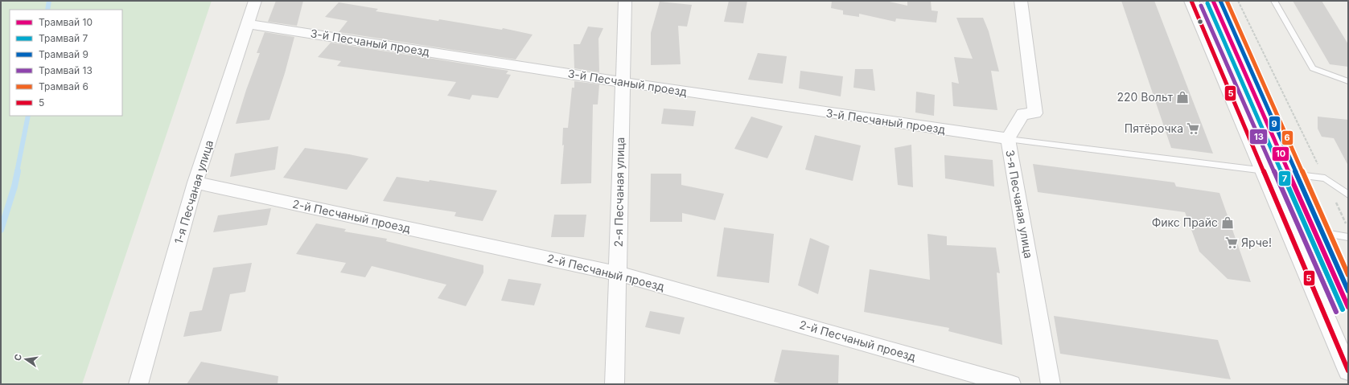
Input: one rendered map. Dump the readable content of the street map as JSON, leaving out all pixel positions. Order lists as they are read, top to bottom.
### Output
{
  "streets": {
    "street": [
      "3-й Песчаный проезд",
      "1-я Песчаная улица",
      "2-я Песчаная улица",
      "3-я Песчаная улица",
      "2-й Песчаный проезд"
    ]
  },
  "crossings": [
    ["3-й Песчаный проезд", "1-я Песчаная улица"],
    ["3-й Песчаный проезд", "2-я Песчаная улица"],
    ["3-й Песчаный проезд", "3-я Песчаная улица"],
    ["1-я Песчаная улица", "2-й Песчаный проезд"],
    ["2-я Песчаная улица", "2-й Песчаный проезд"]
  ],
  "places": {
    "shop": ["220 Вольт", "Фикс Прайс"],
    "supermarket": ["Пятёрочка", "Ярче!"]
  },
  "lines": [
    "tram line 10",
    "tram line 9",
    "tram line 6",
    "transit line 5",
    "tram line 7",
    "tram line 13"
  ],
  "legend": [
    "Трамвай 10",
    "Трамвай 7",
    "Трамвай 9",
    "Трамвай 13",
    "Трамвай 6",
    "5"
  ],
  "north": "left"
}
